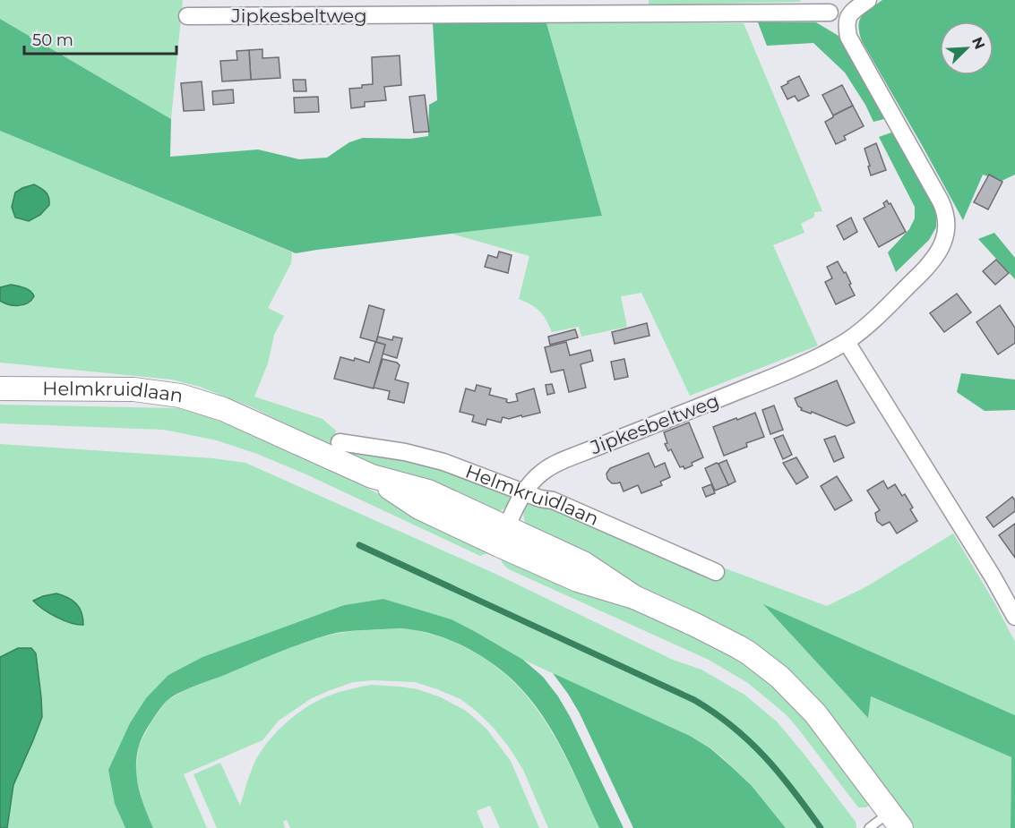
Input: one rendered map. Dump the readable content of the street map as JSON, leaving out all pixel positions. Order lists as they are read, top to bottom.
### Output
{
  "streets": {
    "street": ["Jipkesbeltweg", "Helmkruidlaan"]
  },
  "crossings": [
    ["Jipkesbeltweg", "Helmkruidlaan"]
  ],
  "scale_bar": "50 m",
  "north": "top right"
}
